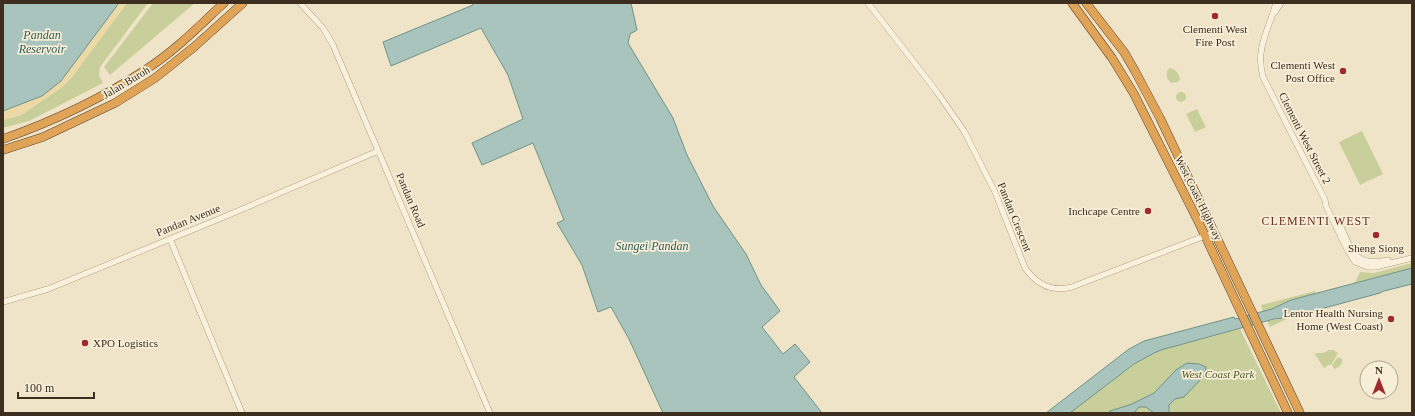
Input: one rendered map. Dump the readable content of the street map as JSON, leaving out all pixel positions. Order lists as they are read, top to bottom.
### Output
{
  "streets": {
    "highway": ["Jalan Buroh", "West Coast Highway"],
    "street": [
      "Clementi West Street 2",
      "Pandan Road",
      "Pandan Crescent",
      "Pandan Avenue"
    ]
  },
  "crossings": [
    ["West Coast Highway", "Pandan Crescent"],
    ["Pandan Road", "Pandan Avenue"]
  ],
  "districts": ["CLEMENTI WEST"],
  "water": ["Pandan Reservoir", "Sungei Pandan"],
  "parks": ["West Coast Park"],
  "places": [
    "Clementi West Fire Post",
    "Clementi West Post Office",
    "Inchcape Centre",
    "Sheng Siong",
    "Lentor Health Nursing Home (West Coast)",
    "XPO Logistics"
  ],
  "scale_bar": "100 m",
  "north": "top"
}
